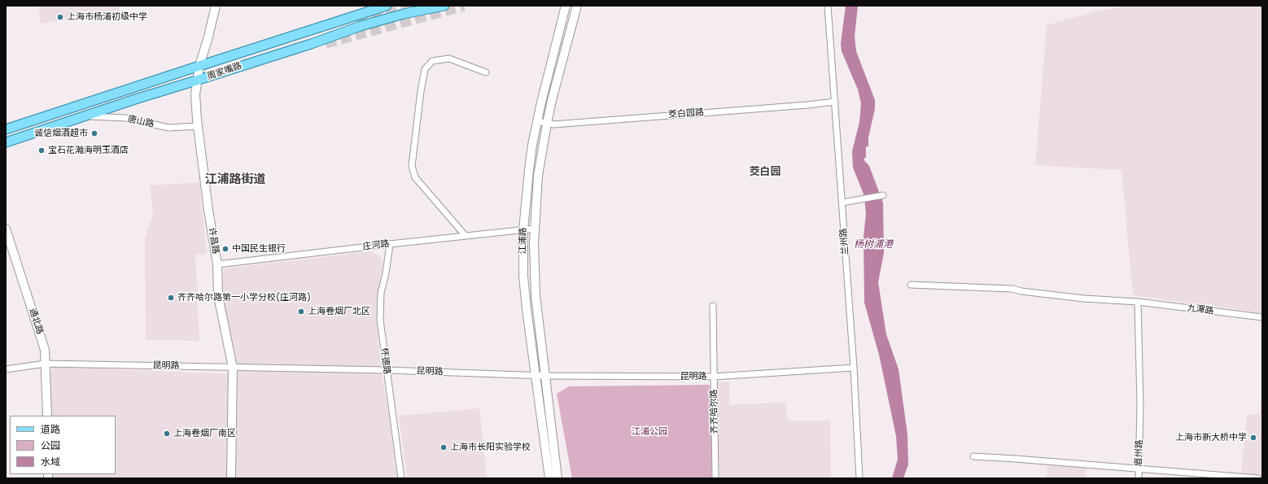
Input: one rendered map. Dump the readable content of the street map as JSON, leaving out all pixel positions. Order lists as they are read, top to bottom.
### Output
{
  "streets": {
    "main road": [
      "周家嘴路",
      "许昌路",
      "江浦路",
      "通北路"
    ],
    "street": [
      "茭白园路",
      "唐山路",
      "兰州路",
      "庄河路",
      "九潭路",
      "怀德路",
      "昆明路",
      "齐齐哈尔路",
      "眉州路"
    ]
  },
  "crossings": [
    ["周家嘴路", "唐山路"],
    ["周家嘴路", "许昌路"],
    ["茭白园路", "江浦路"],
    ["茭白园路", "兰州路"],
    ["唐山路", "许昌路"],
    ["许昌路", "庄河路"],
    ["许昌路", "昆明路"],
    ["江浦路", "庄河路"],
    ["江浦路", "昆明路"],
    ["兰州路", "昆明路"],
    ["庄河路", "怀德路"],
    ["九潭路", "眉州路"],
    ["通北路", "昆明路"],
    ["怀德路", "昆明路"],
    ["昆明路", "齐齐哈尔路"]
  ],
  "districts": ["茭白园", "江浦路街道"],
  "water": ["杨树浦港"],
  "parks": ["江浦公园"],
  "places": [
    "上海市杨浦初级中学",
    "诚信烟酒超市",
    "宝石花瀚海明玉酒店",
    "中国民生银行",
    "齐齐哈尔路第一小学分校(庄河路)",
    "上海卷烟厂北区",
    "上海卷烟厂南区",
    "上海市新大桥中学",
    "上海市长阳实验学校"
  ],
  "legend": ["道路", "公园", "水域"]
}
